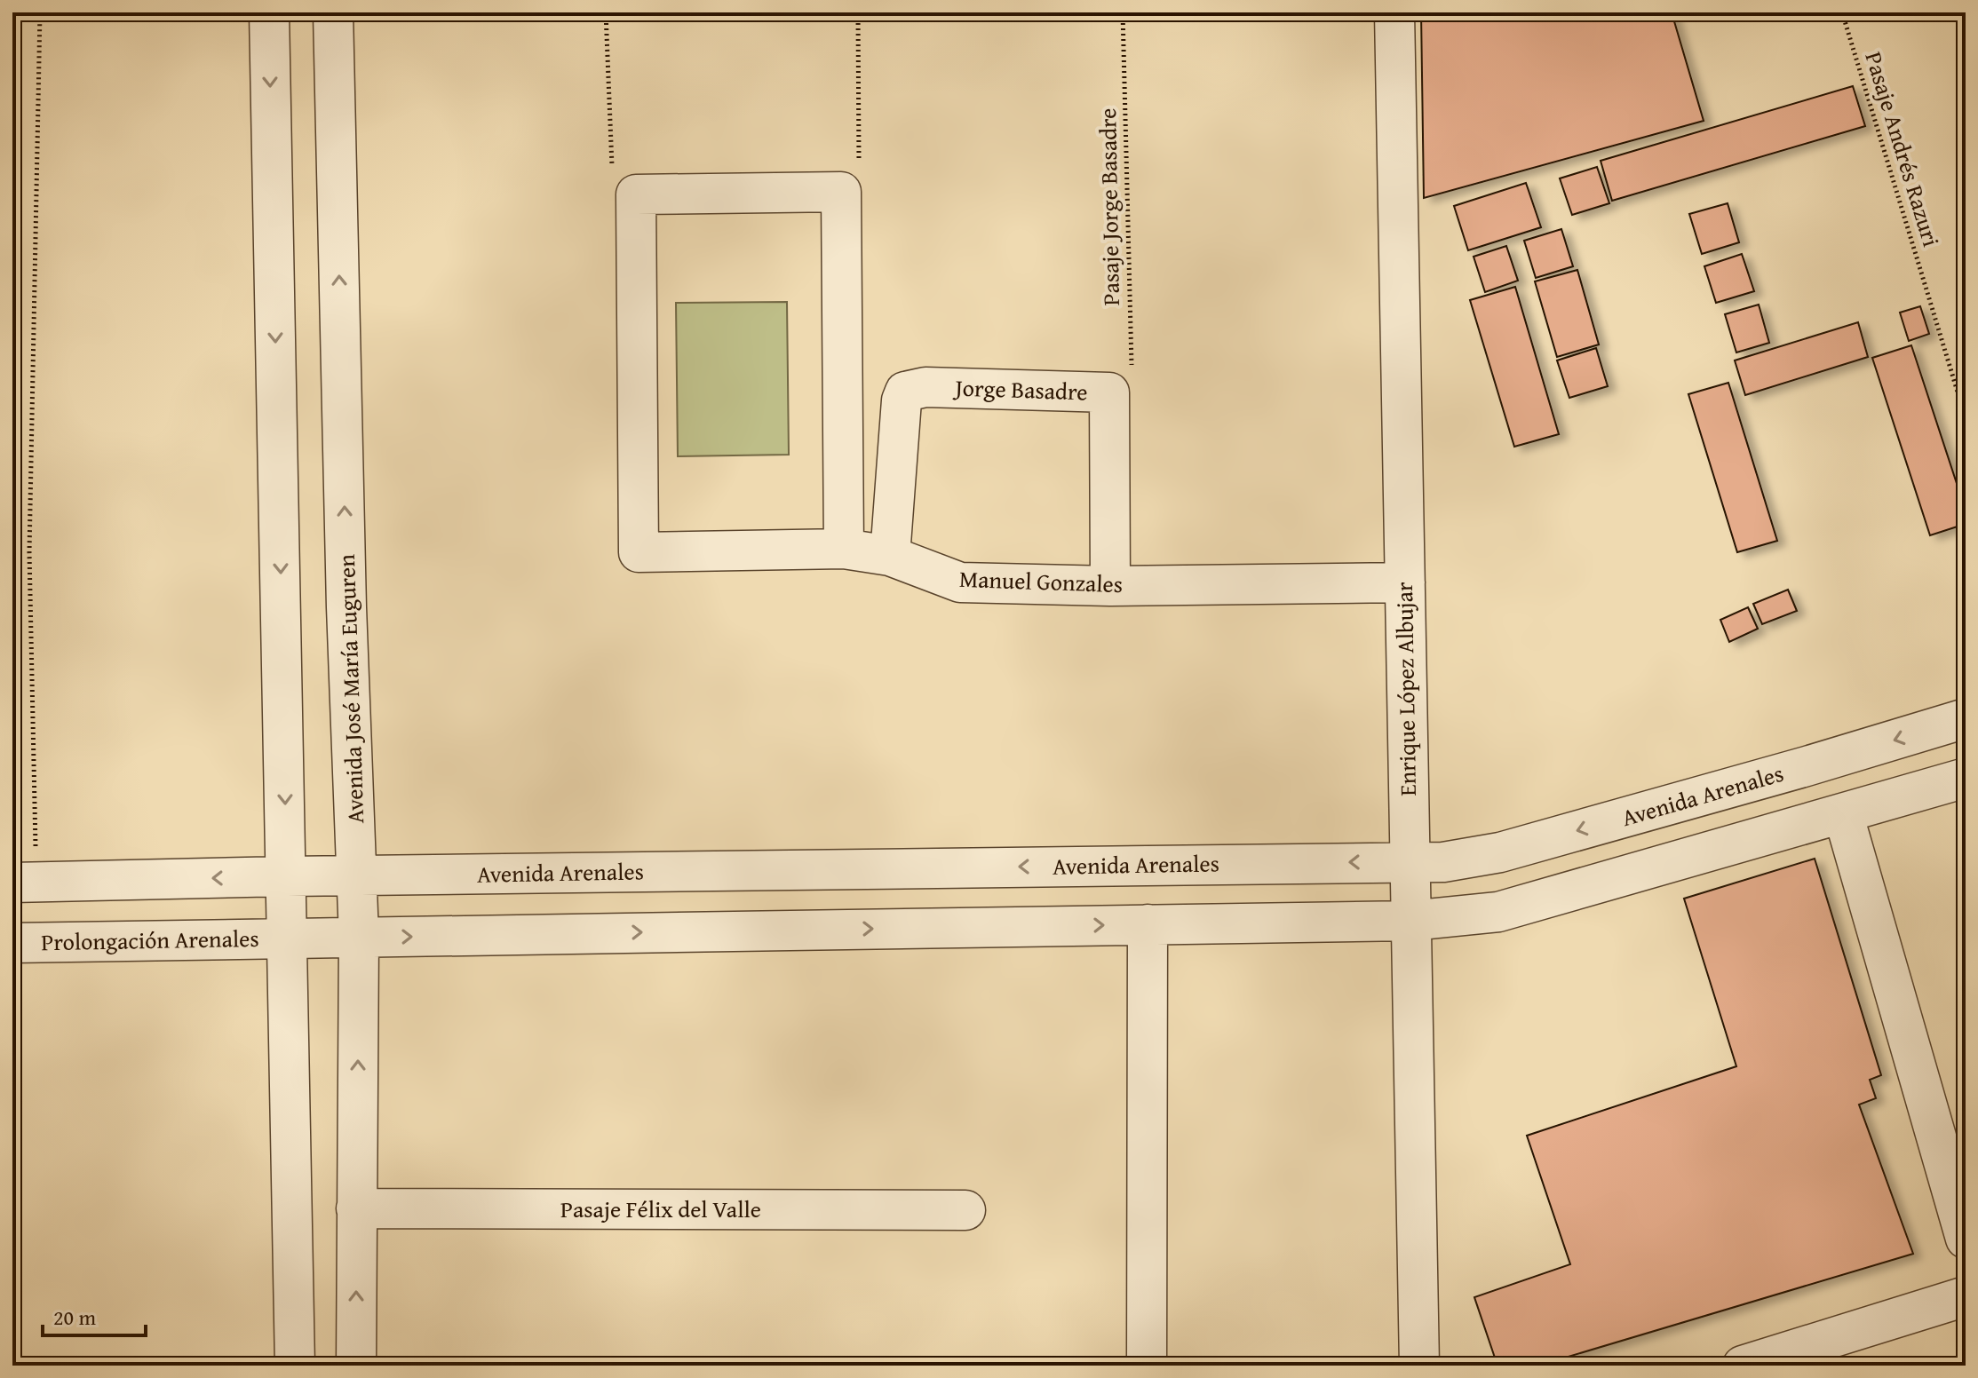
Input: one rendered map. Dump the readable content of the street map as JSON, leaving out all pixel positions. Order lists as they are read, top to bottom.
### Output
{
  "streets": {
    "street": [
      "Jorge Basadre",
      "Manuel Gonzales",
      "Avenida José María Euguren",
      "Enrique López Albujar",
      "Avenida Arenales",
      "Prolongación Arenales",
      "Pasaje Félix del Valle"
    ],
    "path": ["Pasaje Andrés Razuri", "Pasaje Jorge Basadre"]
  },
  "crossings": [
    ["Pasaje Jorge Basadre", "Jorge Basadre"],
    ["Jorge Basadre", "Manuel Gonzales"],
    ["Manuel Gonzales", "Enrique López Albujar"],
    ["Avenida José María Euguren", "Avenida Arenales"],
    ["Avenida José María Euguren", "Pasaje Félix del Valle"],
    ["Enrique López Albujar", "Avenida Arenales"]
  ],
  "scale_bar": "20 m"
}
